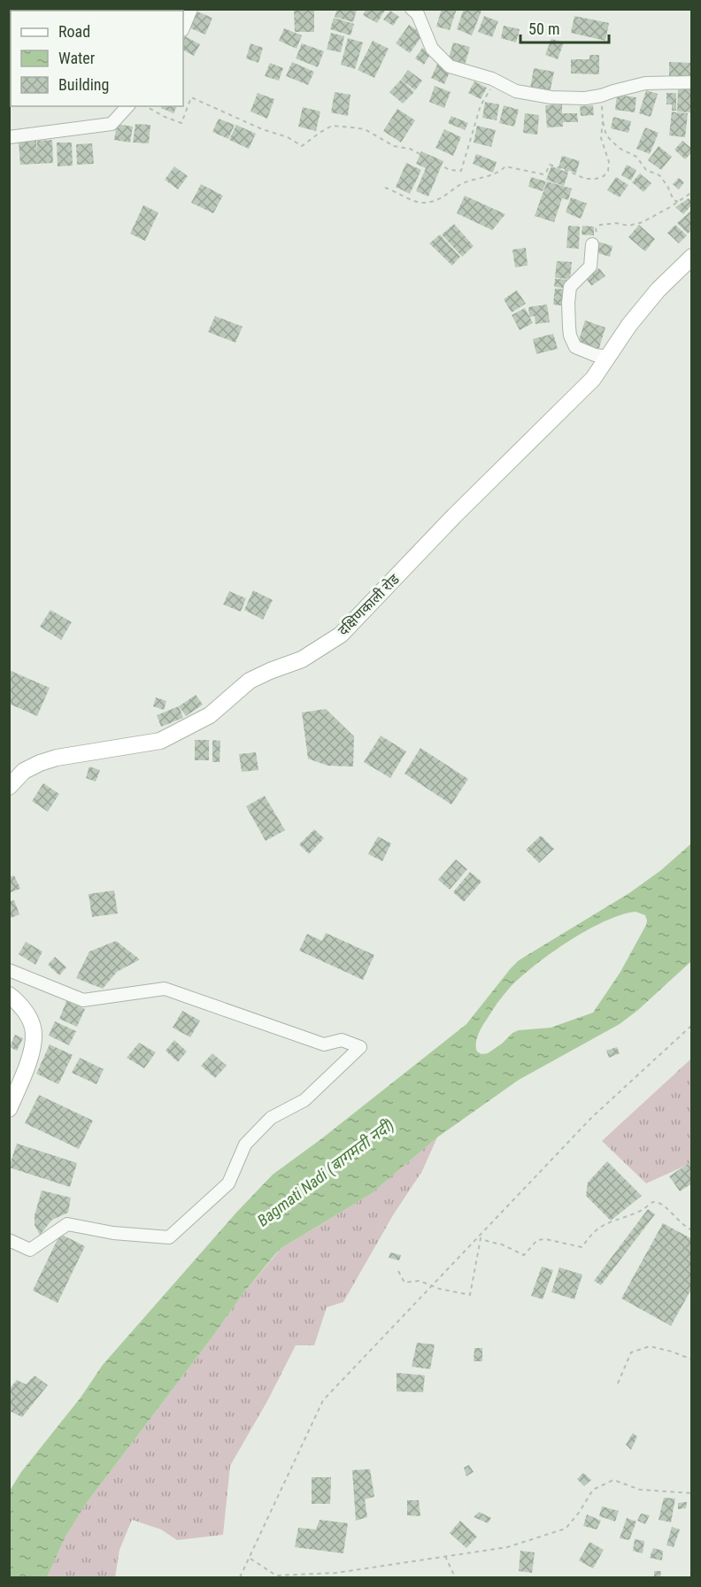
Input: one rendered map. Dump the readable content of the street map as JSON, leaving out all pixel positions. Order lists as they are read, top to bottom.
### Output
{
  "streets": {
    "main road": ["दक्षिणकाली रोड"]
  },
  "water": ["Bagmati Nadi (बागमती नदी)"],
  "legend": ["Road", "Water", "Building"],
  "scale_bar": "50 m"
}
